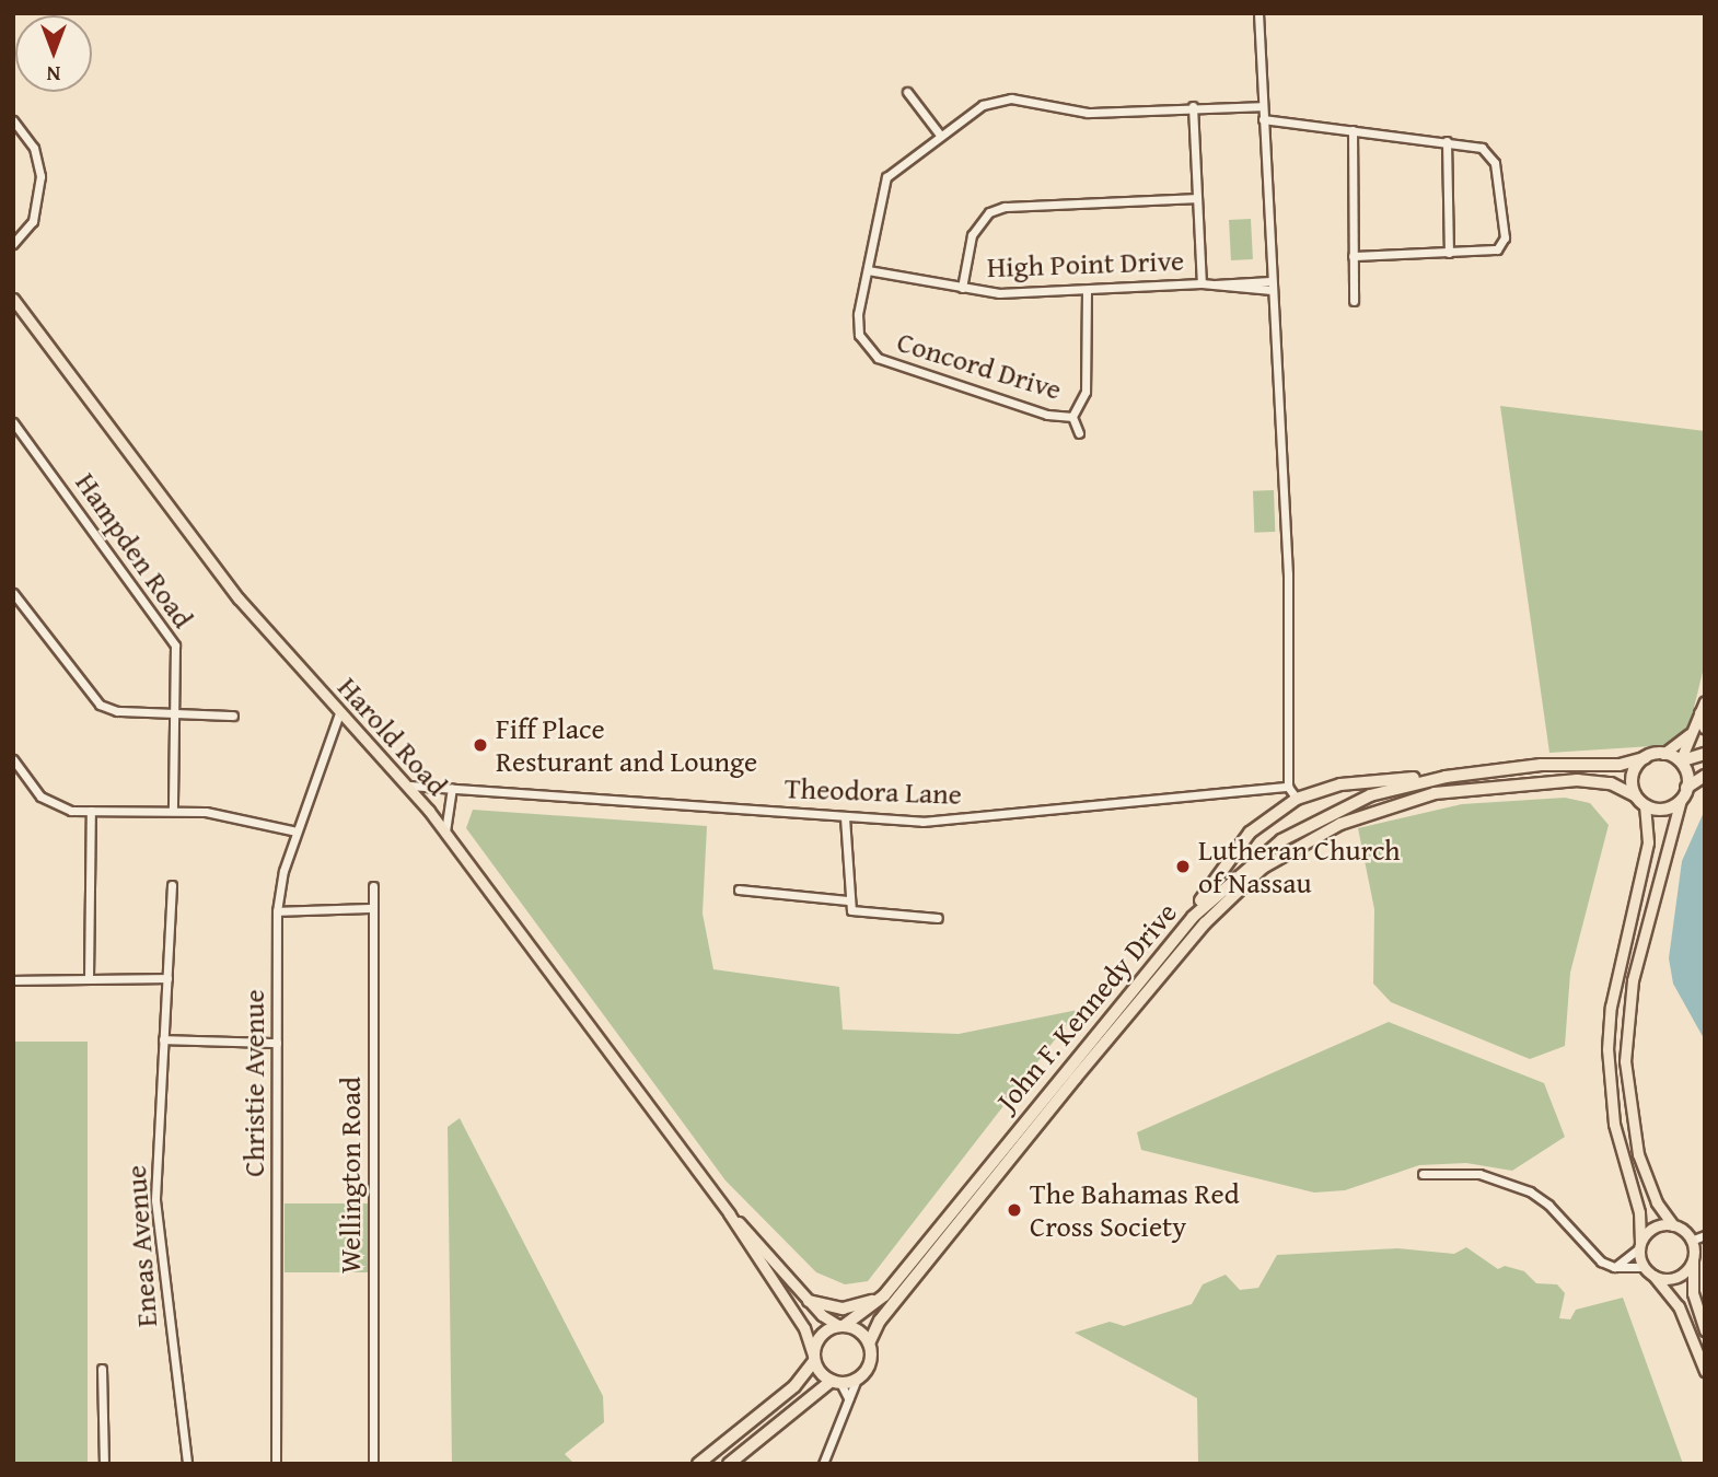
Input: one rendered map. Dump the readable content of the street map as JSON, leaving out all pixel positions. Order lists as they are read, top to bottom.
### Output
{
  "streets": {
    "highway": ["John F. Kennedy Drive"],
    "main road": ["Harold Road"],
    "street": [
      "High Point Drive",
      "Concord Drive",
      "Hampden Road",
      "Theodora Lane",
      "Christie Avenue",
      "Wellington Road",
      "Eneas Avenue"
    ]
  },
  "crossings": [
    ["High Point Drive", "Concord Drive"],
    ["Harold Road", "Theodora Lane"],
    ["Harold Road", "John F. Kennedy Drive"],
    ["Harold Road", "Christie Avenue"]
  ],
  "places": ["Fiff Place Resturant and Lounge", "Lutheran Church of Nassau", "The Bahamas Red Cross Society"],
  "north": "bottom"
}
